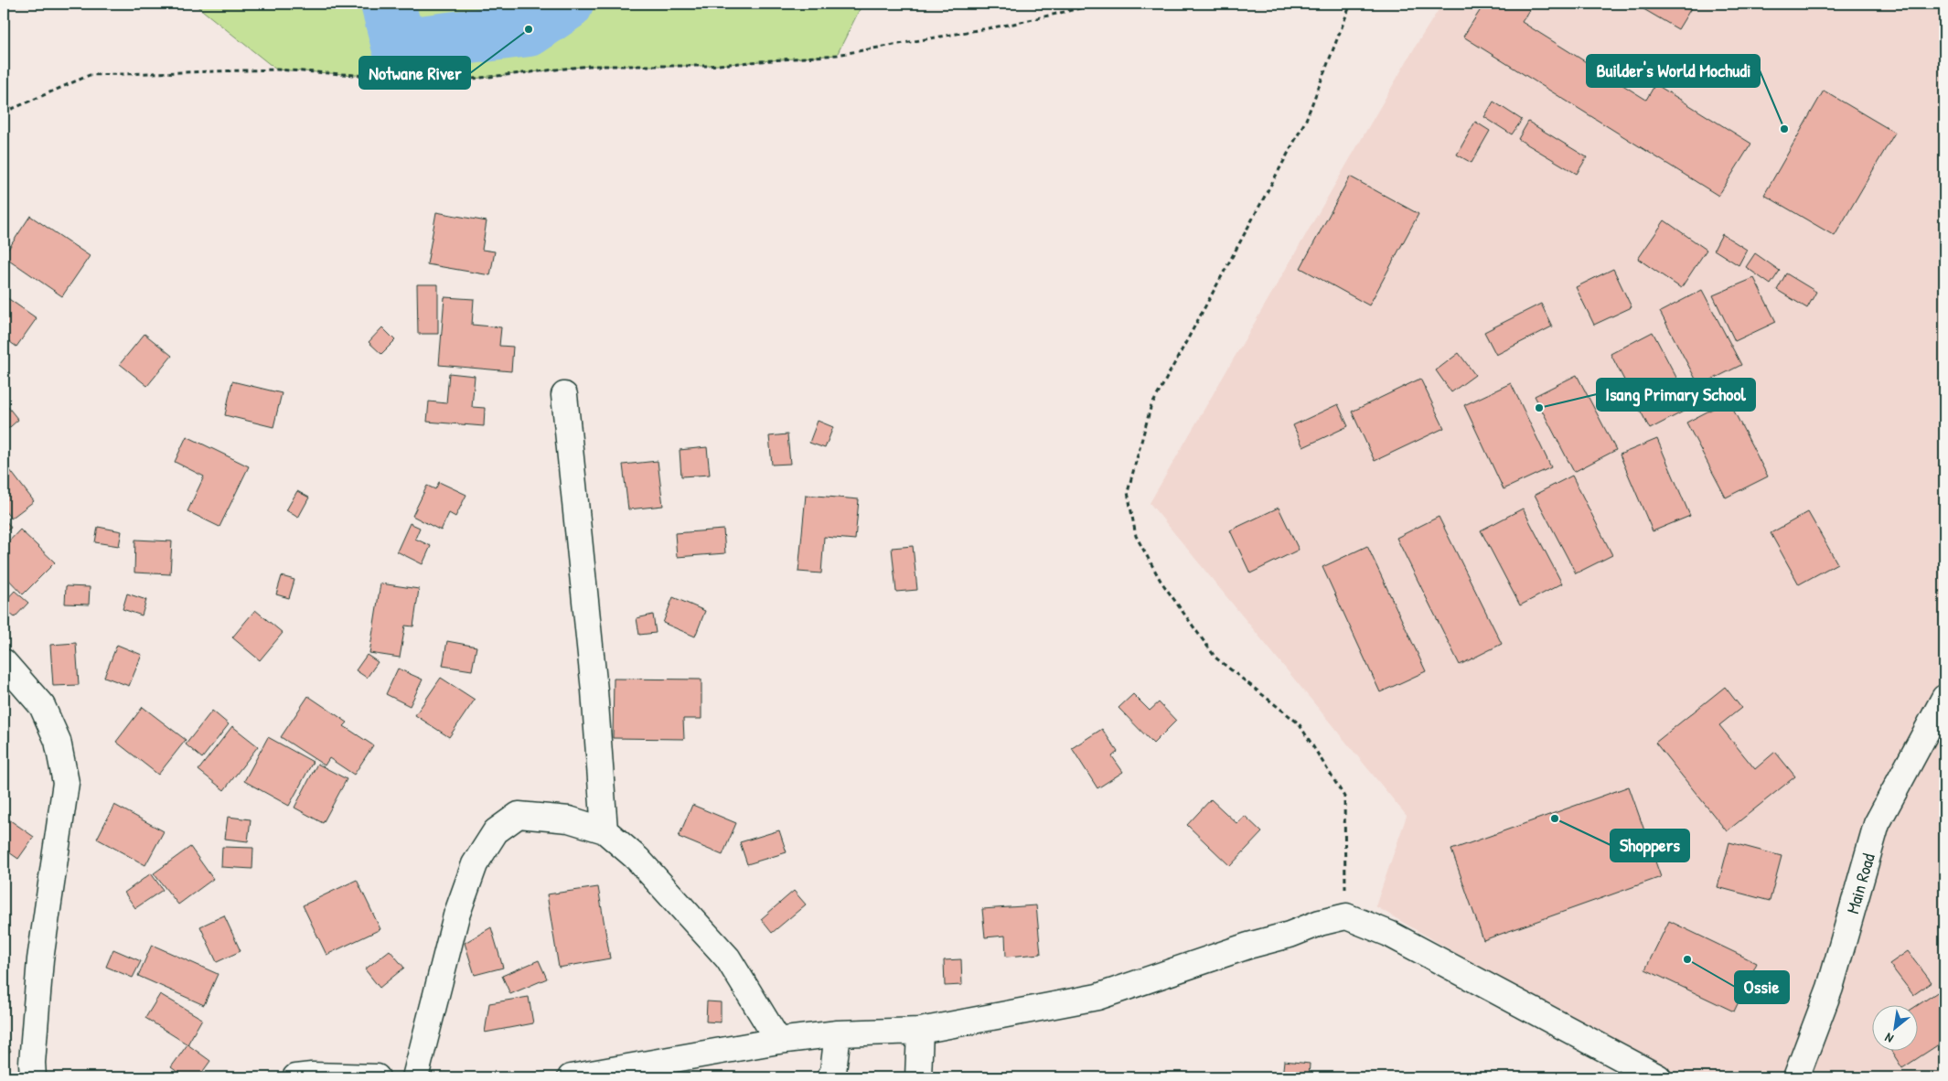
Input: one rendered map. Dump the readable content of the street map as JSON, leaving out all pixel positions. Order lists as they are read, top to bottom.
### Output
{
  "streets": {
    "street": ["Main Road"]
  },
  "places": [
    "Notwane River",
    "Builder's World Mochudi",
    "Isang Primary School",
    "Shoppers",
    "Ossie"
  ],
  "north": "bottom left"
}
